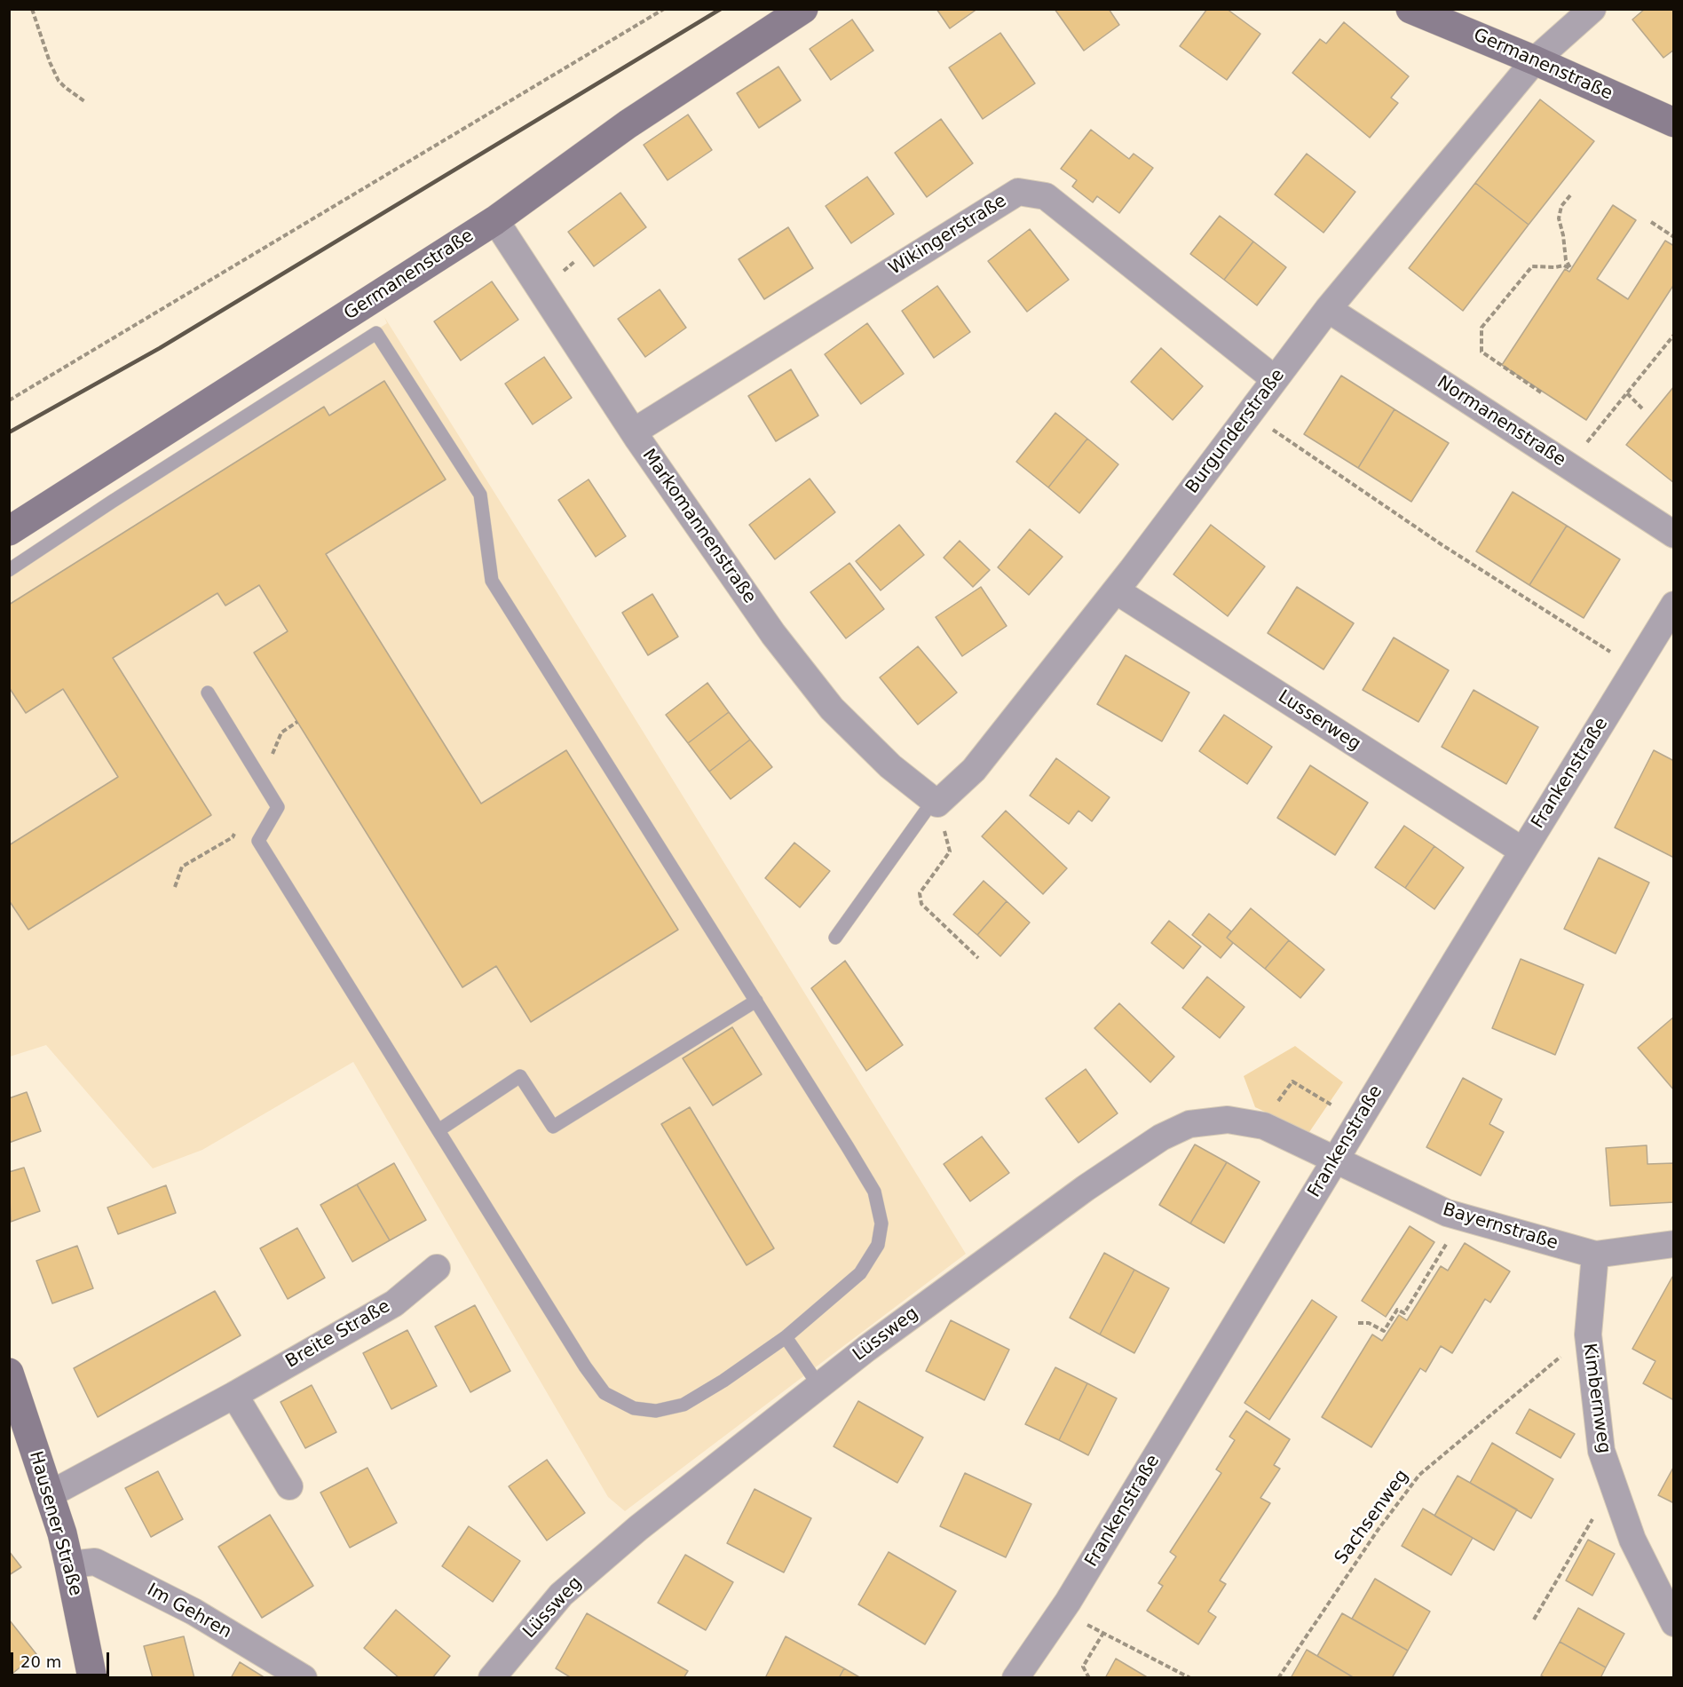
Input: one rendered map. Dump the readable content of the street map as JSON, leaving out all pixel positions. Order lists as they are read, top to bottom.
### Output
{
  "streets": {
    "street": [
      "Germanenstraße",
      "Wikingerstraße",
      "Normanenstraße",
      "Burgunderstraße",
      "Markomannenstraße",
      "Lusserweg",
      "Frankenstraße",
      "Bayernstraße",
      "Breite Straße",
      "Lüssweg",
      "Kimbernweg",
      "Hausener Straße",
      "Im Gehren"
    ],
    "path": ["Sachsenweg"]
  },
  "crossings": [
    ["Germanenstraße", "Burgunderstraße"],
    ["Germanenstraße", "Markomannenstraße"],
    ["Wikingerstraße", "Burgunderstraße"],
    ["Wikingerstraße", "Markomannenstraße"],
    ["Normanenstraße", "Burgunderstraße"],
    ["Burgunderstraße", "Markomannenstraße"],
    ["Burgunderstraße", "Lusserweg"],
    ["Lusserweg", "Frankenstraße"],
    ["Frankenstraße", "Bayernstraße"],
    ["Frankenstraße", "Lüssweg"],
    ["Bayernstraße", "Lüssweg"],
    ["Bayernstraße", "Kimbernweg"],
    ["Breite Straße", "Hausener Straße"],
    ["Kimbernweg", "Sachsenweg"],
    ["Hausener Straße", "Im Gehren"]
  ],
  "scale_bar": "20 m"
}
